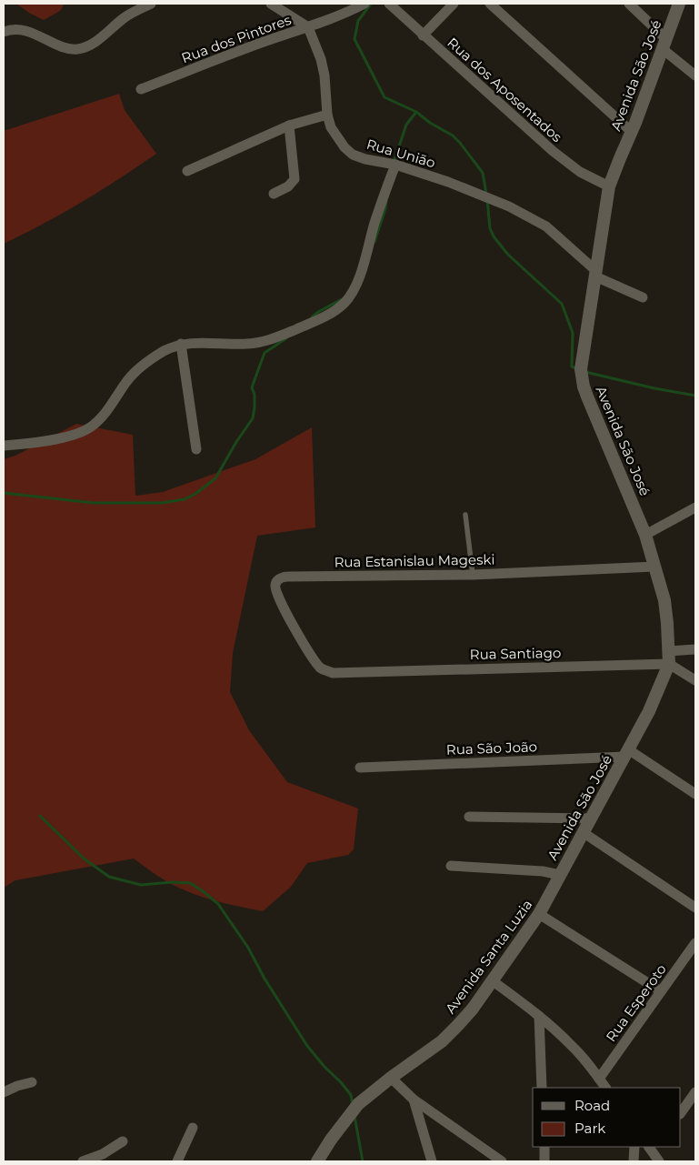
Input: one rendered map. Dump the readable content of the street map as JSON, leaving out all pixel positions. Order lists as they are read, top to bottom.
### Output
{
  "streets": {
    "street": [
      "Rua dos Pintores",
      "Avenida São José",
      "Rua dos Aposentados",
      "Rua União",
      "Rua Estanislau Mageski",
      "Rua Santiago",
      "Rua São João",
      "Avenida Santa Luzia",
      "Rua Esperoto"
    ]
  },
  "crossings": [
    ["Rua dos Pintores", "Rua União"],
    ["Avenida São José", "Rua dos Aposentados"],
    ["Avenida São José", "Rua União"],
    ["Avenida São José", "Rua Estanislau Mageski"],
    ["Avenida São José", "Rua Santiago"],
    ["Avenida São José", "Rua São João"],
    ["Avenida São José", "Avenida Santa Luzia"],
    ["Rua Estanislau Mageski", "Rua Santiago"]
  ],
  "legend": ["Road", "Park"]
}
